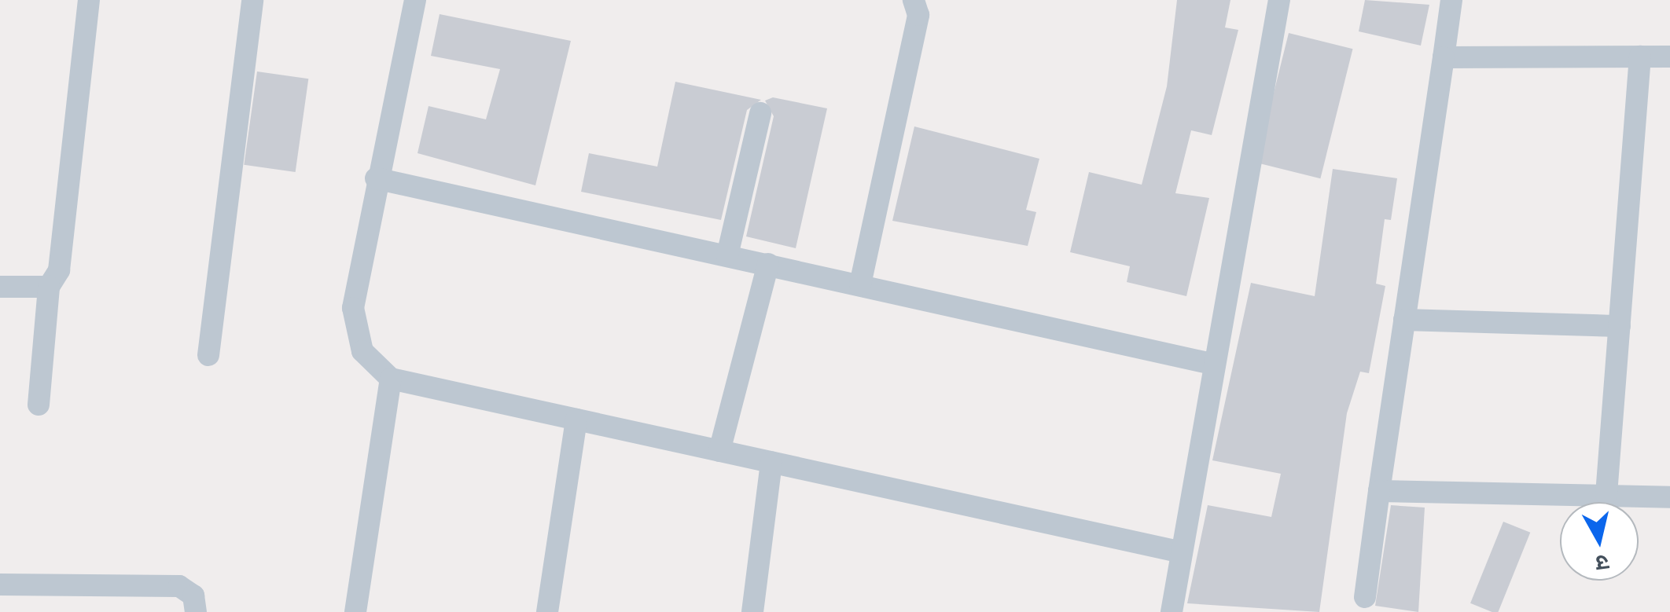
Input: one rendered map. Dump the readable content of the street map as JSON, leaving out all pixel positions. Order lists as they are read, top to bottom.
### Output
{
  "north": "bottom"
}
